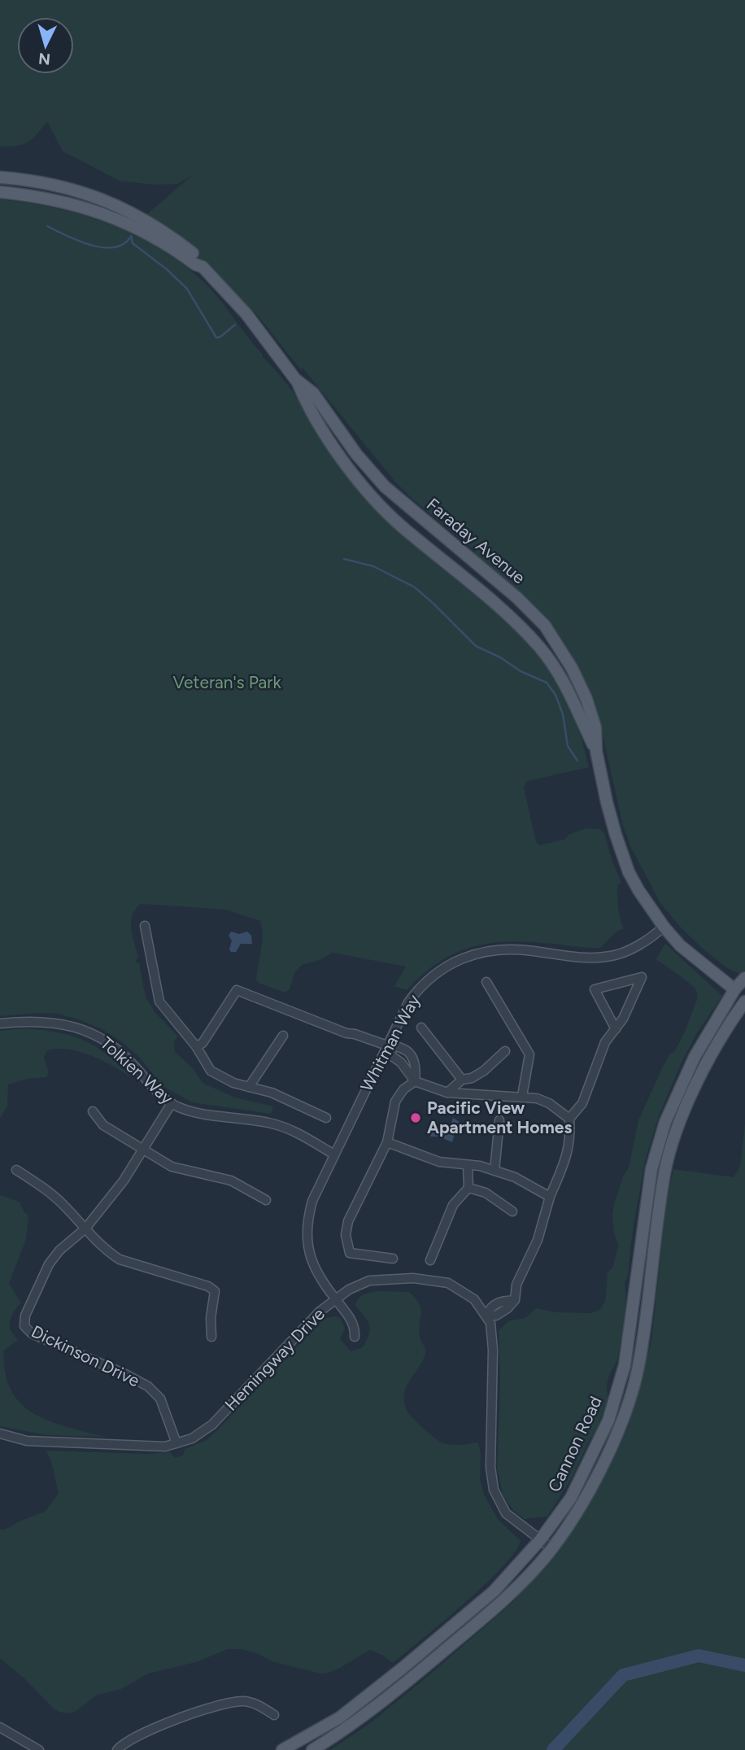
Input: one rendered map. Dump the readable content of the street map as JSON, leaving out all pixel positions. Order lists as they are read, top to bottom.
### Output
{
  "streets": {
    "main road": ["Faraday Avenue", "Cannon Road"],
    "street": [
      "Whitman Way",
      "Tolkien Way",
      "Dickinson Drive",
      "Hemingway Drive"
    ]
  },
  "crossings": [
    ["Faraday Avenue", "Whitman Way"],
    ["Faraday Avenue", "Cannon Road"],
    ["Whitman Way", "Tolkien Way"],
    ["Whitman Way", "Hemingway Drive"],
    ["Tolkien Way", "Dickinson Drive"],
    ["Dickinson Drive", "Hemingway Drive"]
  ],
  "parks": ["Veteran's Park"],
  "places": ["Pacific View Apartment Homes"],
  "north": "bottom"
}
